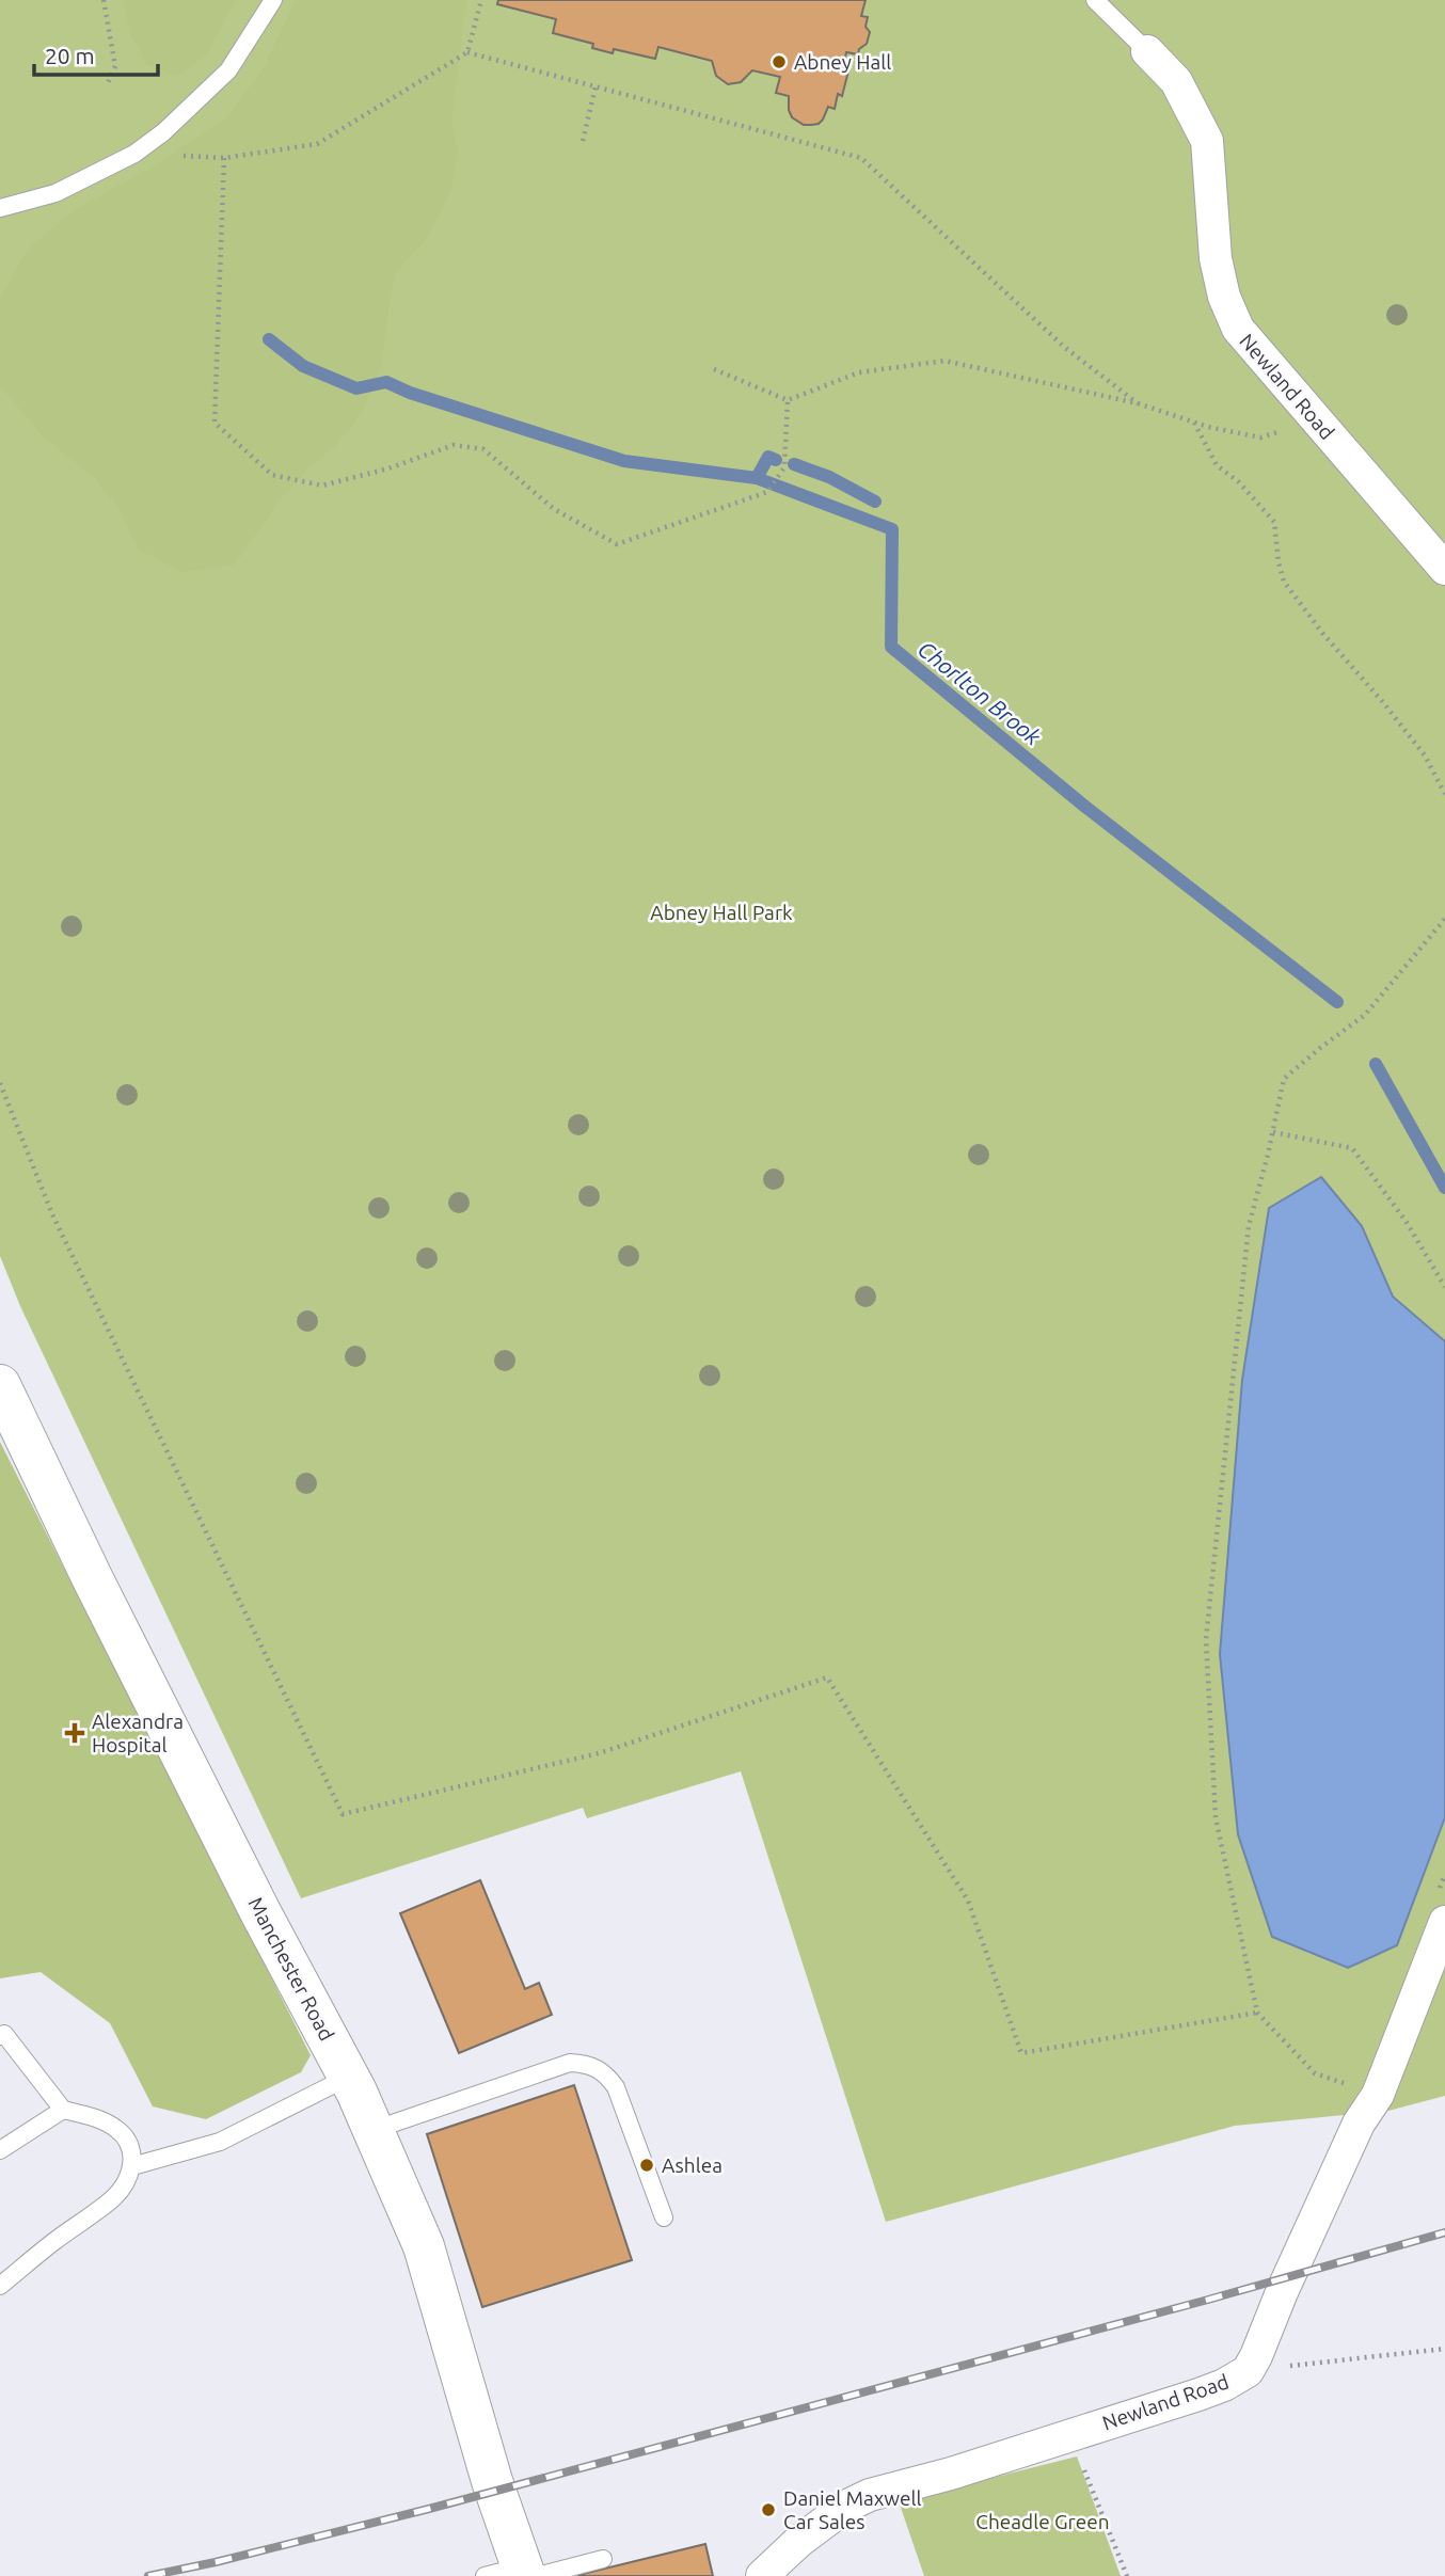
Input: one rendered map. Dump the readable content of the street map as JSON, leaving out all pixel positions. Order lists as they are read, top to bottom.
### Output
{
  "streets": {
    "main road": ["Manchester Road"],
    "street": ["Newland Road"]
  },
  "water": ["Chorlton Brook"],
  "parks": ["Abney Hall Park", "Cheadle Green"],
  "places": {
    "other": ["Abney Hall", "Ashlea", "Daniel Maxwell Car Sales"],
    "health": ["Alexandra Hospital"]
  },
  "scale_bar": "20 m"
}
